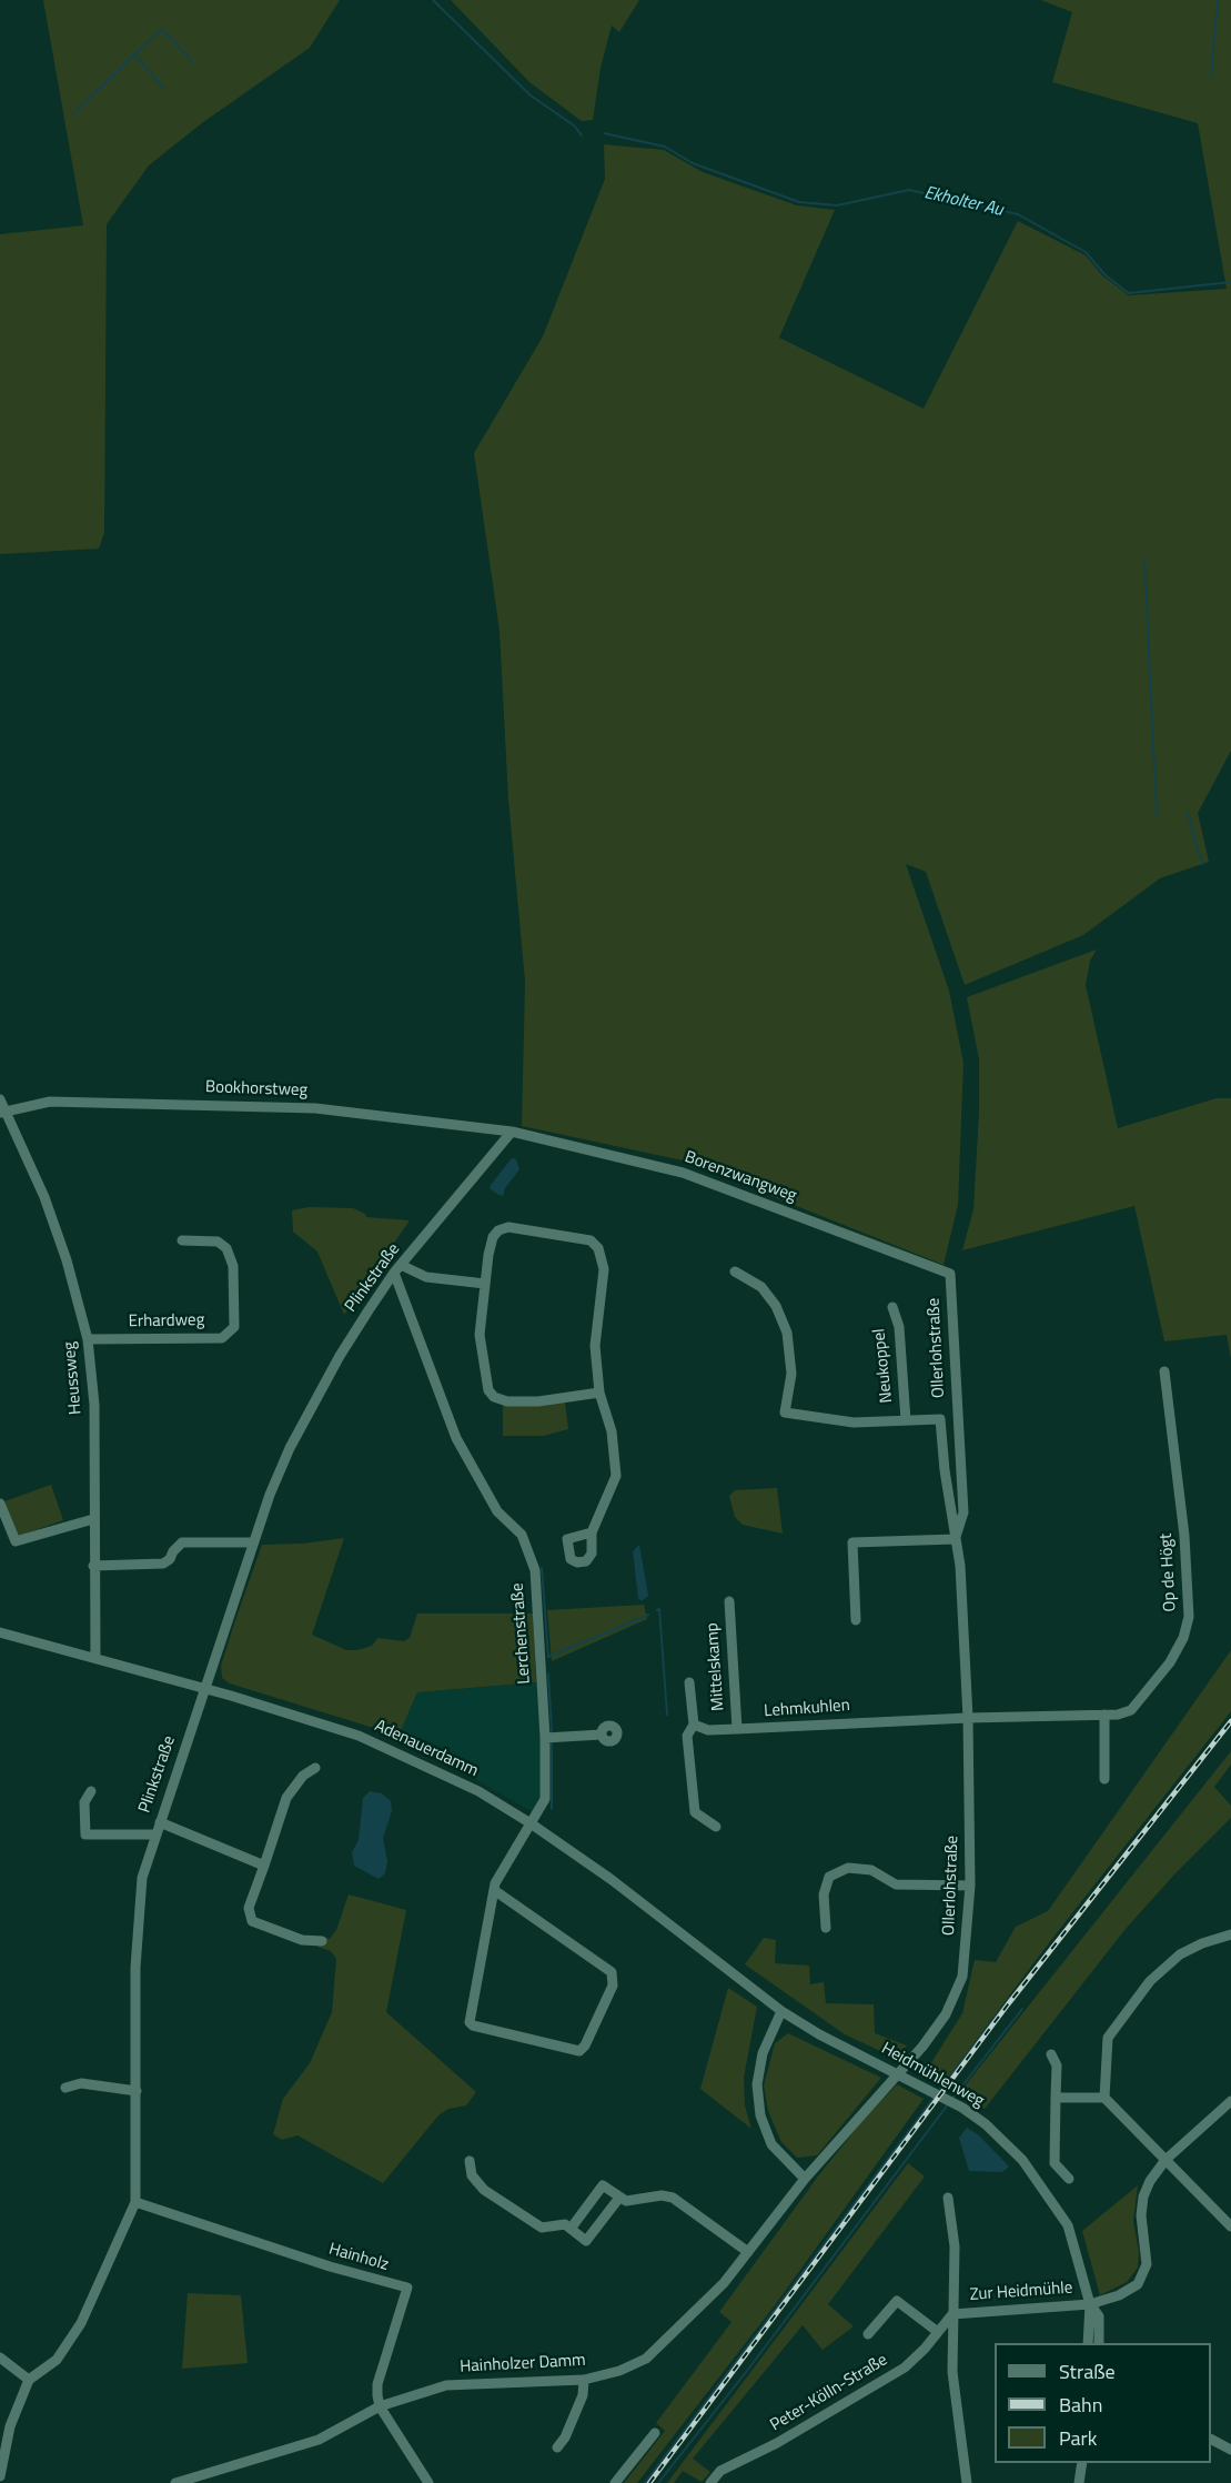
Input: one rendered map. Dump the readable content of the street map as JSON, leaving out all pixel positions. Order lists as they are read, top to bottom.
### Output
{
  "streets": {
    "street": [
      "Bookhorstweg",
      "Borenzwangweg",
      "Plinkstraße",
      "Erhardweg",
      "Ollerlohstraße",
      "Neukoppel",
      "Heussweg",
      "Op de Högt",
      "Lerchenstraße",
      "Mittelskamp",
      "Lehmkuhlen",
      "Adenauerdamm",
      "Heidmühlenweg",
      "Hainholz",
      "Zur Heidmühle",
      "Hainholzer Damm",
      "Peter-Kölln-Straße"
    ]
  },
  "crossings": [
    ["Bookhorstweg", "Borenzwangweg"],
    ["Bookhorstweg", "Plinkstraße"],
    ["Bookhorstweg", "Heussweg"],
    ["Borenzwangweg", "Plinkstraße"],
    ["Borenzwangweg", "Ollerlohstraße"],
    ["Plinkstraße", "Lerchenstraße"],
    ["Plinkstraße", "Adenauerdamm"],
    ["Plinkstraße", "Hainholz"],
    ["Erhardweg", "Heussweg"],
    ["Ollerlohstraße", "Neukoppel"],
    ["Ollerlohstraße", "Op de Högt"],
    ["Ollerlohstraße", "Lehmkuhlen"],
    ["Ollerlohstraße", "Hainholzer Damm"],
    ["Heussweg", "Adenauerdamm"],
    ["Op de Högt", "Lehmkuhlen"],
    ["Lerchenstraße", "Adenauerdamm"],
    ["Mittelskamp", "Lehmkuhlen"],
    ["Adenauerdamm", "Heidmühlenweg"],
    ["Heidmühlenweg", "Zur Heidmühle"],
    ["Hainholz", "Hainholzer Damm"],
    ["Zur Heidmühle", "Peter-Kölln-Straße"]
  ],
  "water": ["Ekholter Au"],
  "legend": ["Straße", "Bahn", "Park"]
}
